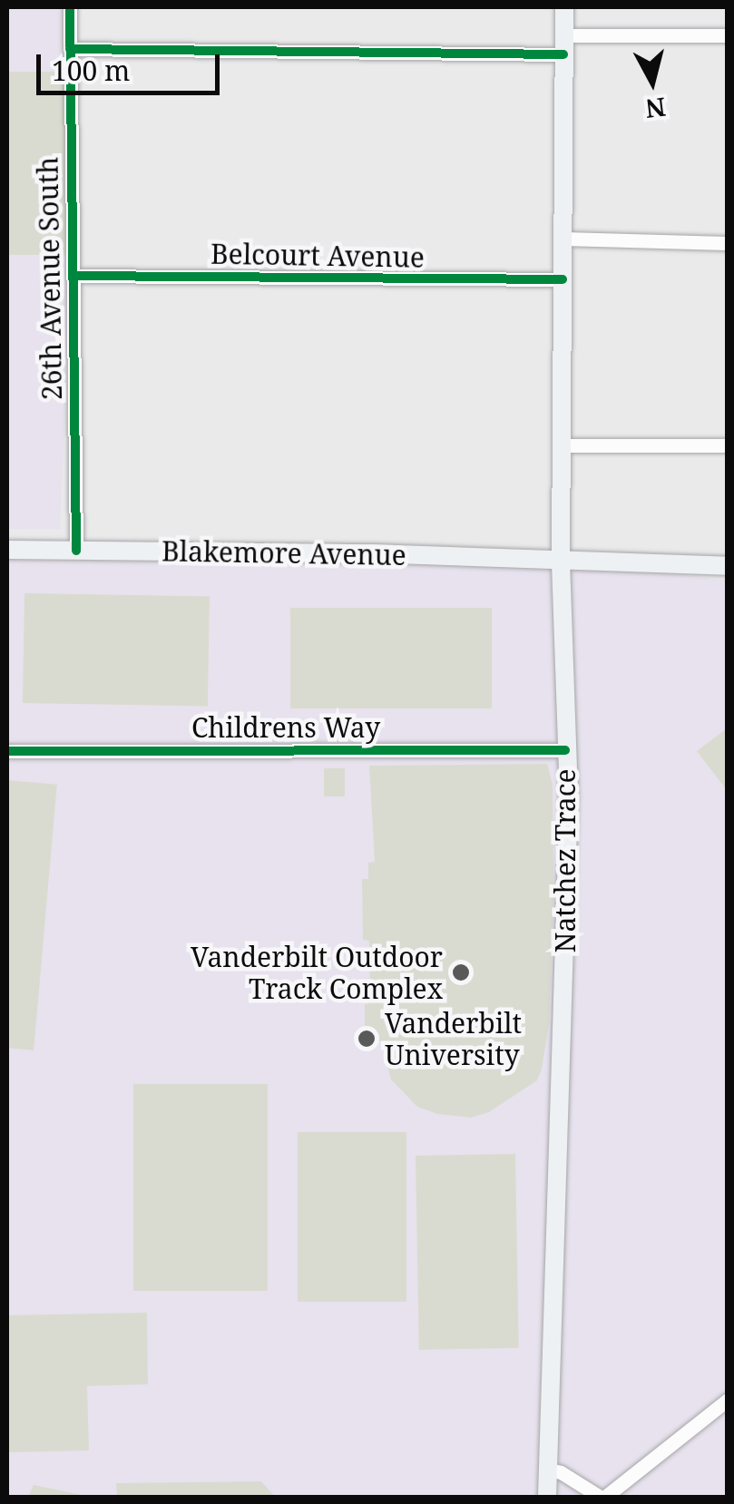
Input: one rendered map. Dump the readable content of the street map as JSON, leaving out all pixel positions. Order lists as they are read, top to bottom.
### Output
{
  "streets": {
    "main road": ["Blakemore Avenue", "Natchez Trace"],
    "street": ["Belcourt Avenue", "26th Avenue South", "Childrens Way"]
  },
  "crossings": [
    ["Belcourt Avenue", "26th Avenue South"],
    ["Belcourt Avenue", "Natchez Trace"],
    ["26th Avenue South", "Blakemore Avenue"],
    ["Blakemore Avenue", "Natchez Trace"],
    ["Childrens Way", "Natchez Trace"]
  ],
  "places": ["Vanderbilt Outdoor Track Complex", "Vanderbilt University"],
  "scale_bar": "100 m",
  "north": "bottom"
}
